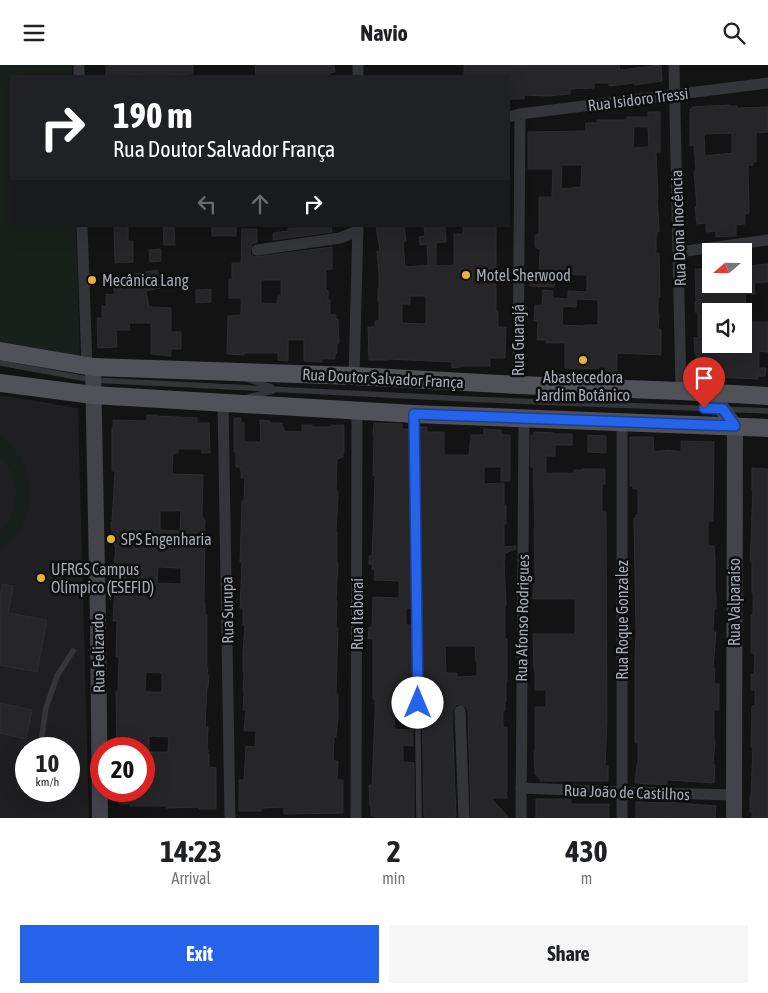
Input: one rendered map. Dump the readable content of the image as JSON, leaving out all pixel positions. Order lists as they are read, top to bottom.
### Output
{
  "streets": {
    "main road": ["Rua Doutor Salvador França"],
    "street": [
      "Rua Isidoro Tressi",
      "Rua Dona Inocência",
      "Rua Guarajá",
      "Rua Valparaíso",
      "Rua Surupa",
      "Rua Itaboraí",
      "Rua Afonso Rodrigues",
      "Rua Roque Gonzalez",
      "Rua Felizardo",
      "Rua João de Castilhos"
    ]
  },
  "crossings": [
    ["Rua Isidoro Tressi", "Rua Dona Inocência"],
    ["Rua Isidoro Tressi", "Rua Guarajá"],
    ["Rua Dona Inocência", "Rua Doutor Salvador França"],
    ["Rua Guarajá", "Rua Doutor Salvador França"],
    ["Rua Doutor Salvador França", "Rua Valparaíso"],
    ["Rua Doutor Salvador França", "Rua Surupa"],
    ["Rua Doutor Salvador França", "Rua Itaboraí"],
    ["Rua Doutor Salvador França", "Rua Afonso Rodrigues"],
    ["Rua Doutor Salvador França", "Rua Roque Gonzalez"],
    ["Rua Doutor Salvador França", "Rua Felizardo"],
    ["Rua Valparaíso", "Rua João de Castilhos"],
    ["Rua Afonso Rodrigues", "Rua João de Castilhos"],
    ["Rua Roque Gonzalez", "Rua João de Castilhos"]
  ],
  "places": [
    "Motel Sherwood",
    "Mecânica Lang",
    "Abastecedora Jardim Botânico",
    "SPS Engenharia",
    "UFRGS Campus Olímpico (ESEFID)"
  ],
  "north": "left",
  "page": {
    "header": "Navio",
    "turn": ["190 m", "Rua Doutor Salvador França"],
    "speed": "10 km/h",
    "limit": "20",
    "eta": [
      "14:23",
      "Arrival",
      "2",
      "min",
      "430",
      "m"
    ],
    "buttons": ["Exit", "Share"]
  }
}
